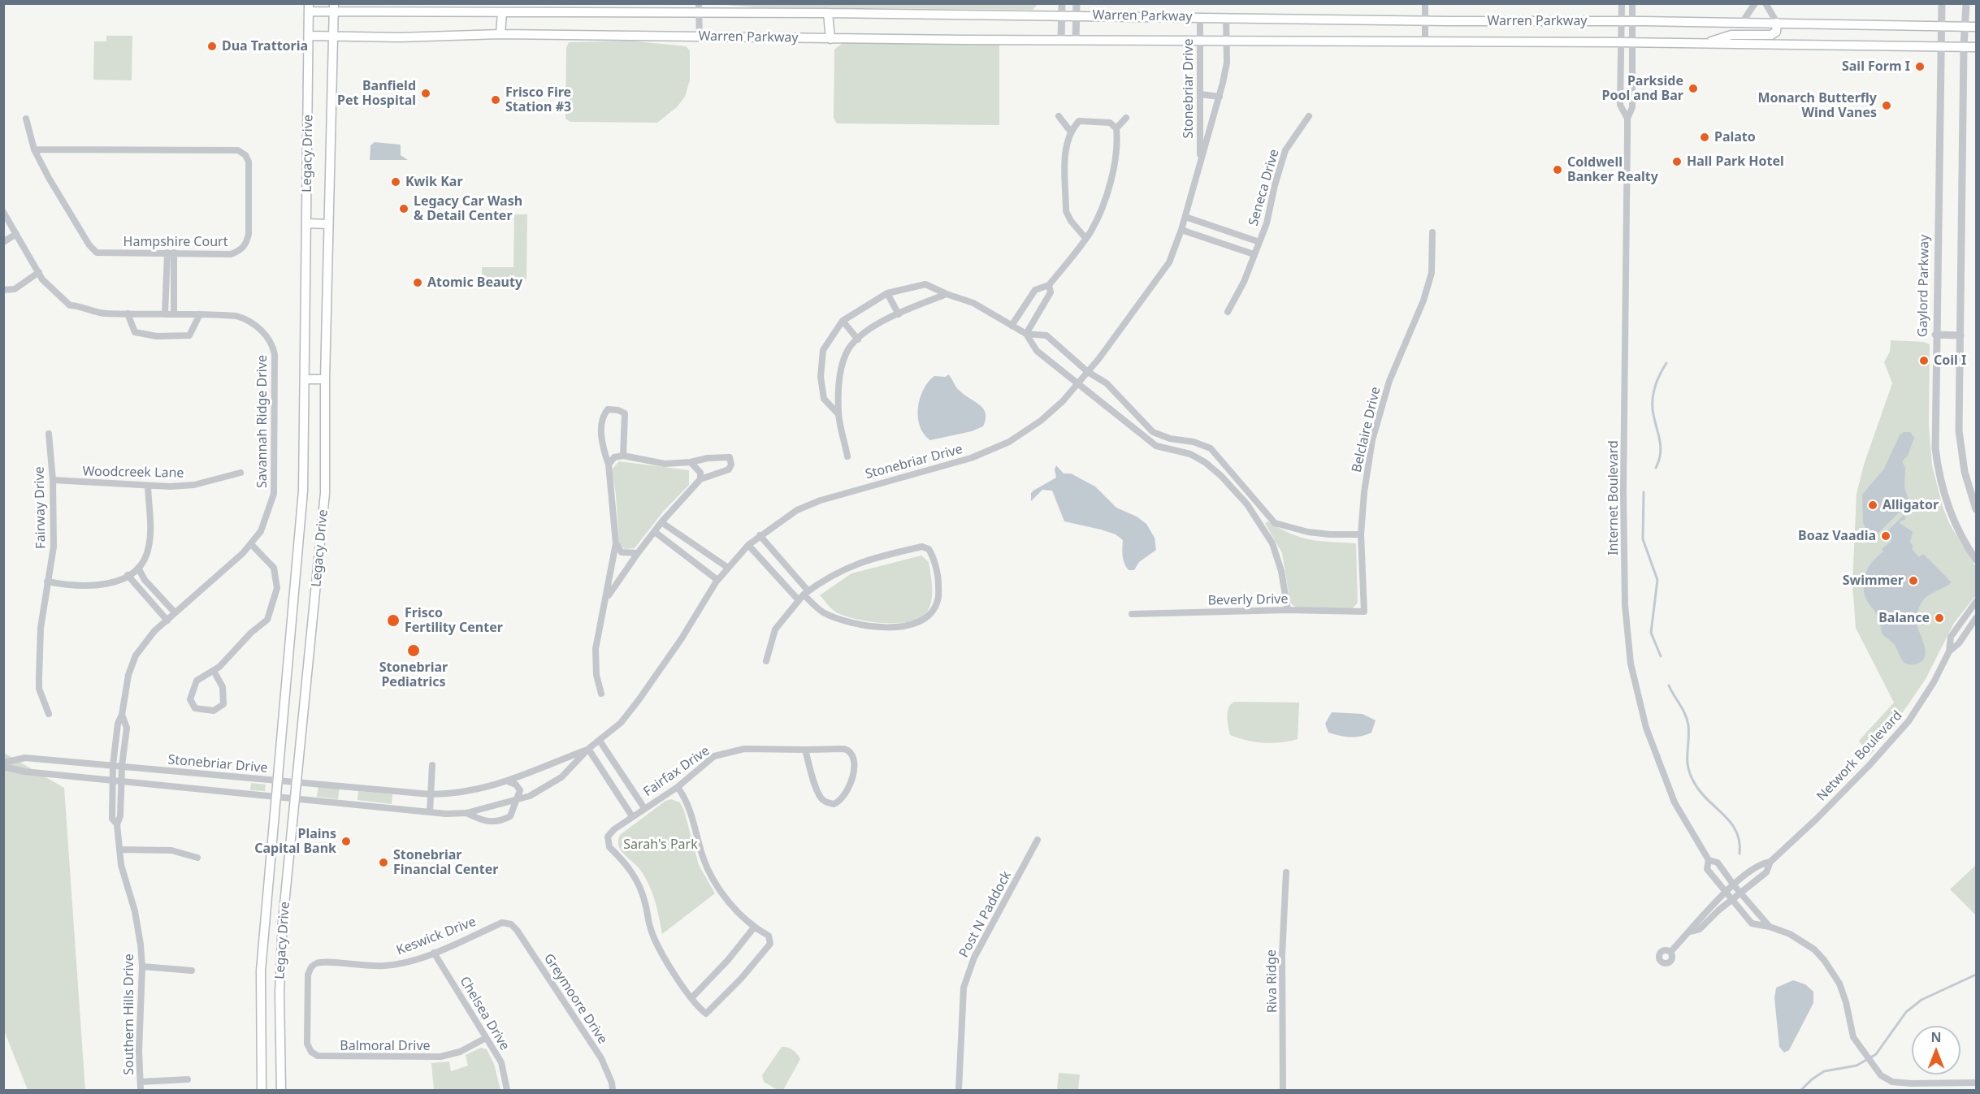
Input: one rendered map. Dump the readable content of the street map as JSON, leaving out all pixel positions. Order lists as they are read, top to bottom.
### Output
{
  "streets": {
    "main road": ["Warren Parkway", "Legacy Drive"],
    "street": [
      "Stonebriar Drive",
      "Seneca Drive",
      "Hampshire Court",
      "Gaylord Parkway",
      "Savannah Ridge Drive",
      "Belclaire Drive",
      "Woodcreek Lane",
      "Internet Boulevard",
      "Fairway Drive",
      "Beverly Drive",
      "Network Boulevard",
      "Fairfax Drive",
      "Post N Paddock",
      "Keswick Drive",
      "Riva Ridge",
      "Greymoore Drive",
      "Chelsea Drive",
      "Southern Hills Drive",
      "Balmoral Drive"
    ]
  },
  "crossings": [
    ["Warren Parkway", "Stonebriar Drive"],
    ["Warren Parkway", "Legacy Drive"],
    ["Warren Parkway", "Gaylord Parkway"],
    ["Warren Parkway", "Internet Boulevard"],
    ["Stonebriar Drive", "Legacy Drive"],
    ["Stonebriar Drive", "Seneca Drive"],
    ["Stonebriar Drive", "Savannah Ridge Drive"],
    ["Stonebriar Drive", "Southern Hills Drive"],
    ["Savannah Ridge Drive", "Southern Hills Drive"],
    ["Belclaire Drive", "Beverly Drive"],
    ["Woodcreek Lane", "Fairway Drive"],
    ["Internet Boulevard", "Network Boulevard"],
    ["Keswick Drive", "Greymoore Drive"],
    ["Keswick Drive", "Chelsea Drive"],
    ["Keswick Drive", "Balmoral Drive"],
    ["Chelsea Drive", "Balmoral Drive"]
  ],
  "parks": ["Sarah's Park"],
  "places": [
    "Dua Trattoria",
    "Sail Form I",
    "Parkside Pool and Bar",
    "Banfield Pet Hospital",
    "Frisco Fire Station #3",
    "Monarch Butterfly Wind Vanes",
    "Palato",
    "Hall Park Hotel",
    "Coldwell Banker Realty",
    "Kwik Kar",
    "Legacy Car Wash & Detail Center",
    "Atomic Beauty",
    "Coil I",
    "Alligator",
    "Boaz Vaadia",
    "Swimmer",
    "Balance",
    "Frisco Fertility Center",
    "Stonebriar Pediatrics",
    "Plains Capital Bank",
    "Stonebriar Financial Center"
  ],
  "north": "top"
}
